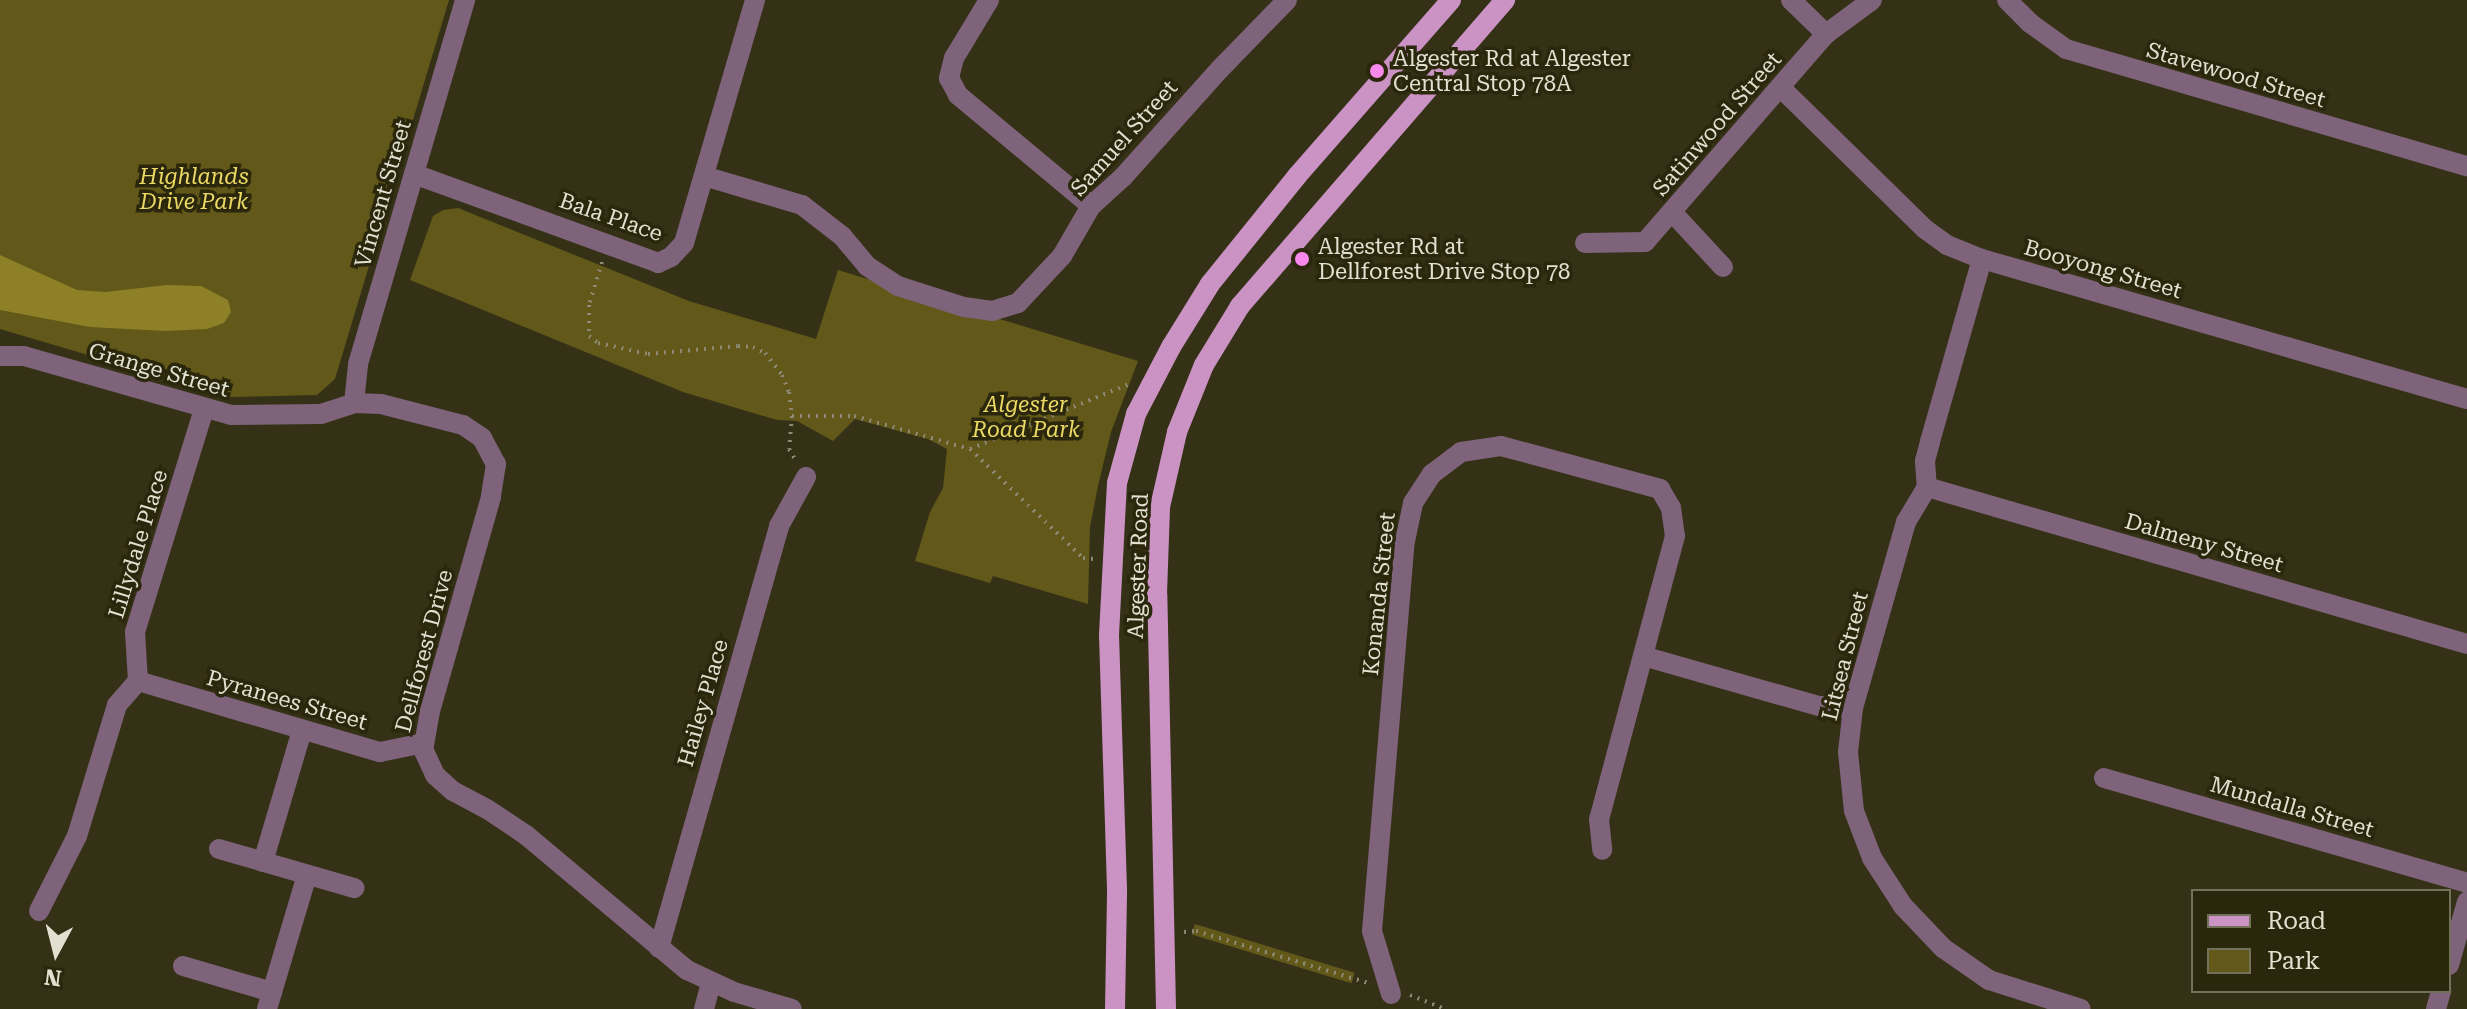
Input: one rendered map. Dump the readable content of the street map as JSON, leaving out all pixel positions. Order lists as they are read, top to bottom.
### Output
{
  "streets": {
    "main road": ["Algester Road"],
    "street": [
      "Stavewood Street",
      "Satinwood Street",
      "Samuel Street",
      "Vincent Street",
      "Bala Place",
      "Booyong Street",
      "Grange Street",
      "Dalmeny Street",
      "Lillydale Place",
      "Konanda Street",
      "Dellforest Drive",
      "Litsea Street",
      "Pyranees Street",
      "Hailey Place",
      "Mundalla Street"
    ]
  },
  "crossings": [
    ["Satinwood Street", "Booyong Street"],
    ["Samuel Street", "Bala Place"],
    ["Vincent Street", "Bala Place"],
    ["Vincent Street", "Grange Street"],
    ["Vincent Street", "Dellforest Drive"],
    ["Booyong Street", "Litsea Street"],
    ["Grange Street", "Lillydale Place"],
    ["Grange Street", "Dellforest Drive"],
    ["Dalmeny Street", "Litsea Street"],
    ["Lillydale Place", "Pyranees Street"],
    ["Dellforest Drive", "Pyranees Street"],
    ["Dellforest Drive", "Hailey Place"]
  ],
  "parks": ["Highlands Drive Park", "Algester Road Park"],
  "places": ["Algester Rd at Algester Central Stop 78A", "Algester Rd at Dellforest Drive Stop 78"],
  "legend": ["Road", "Park"],
  "north": "bottom"
}
